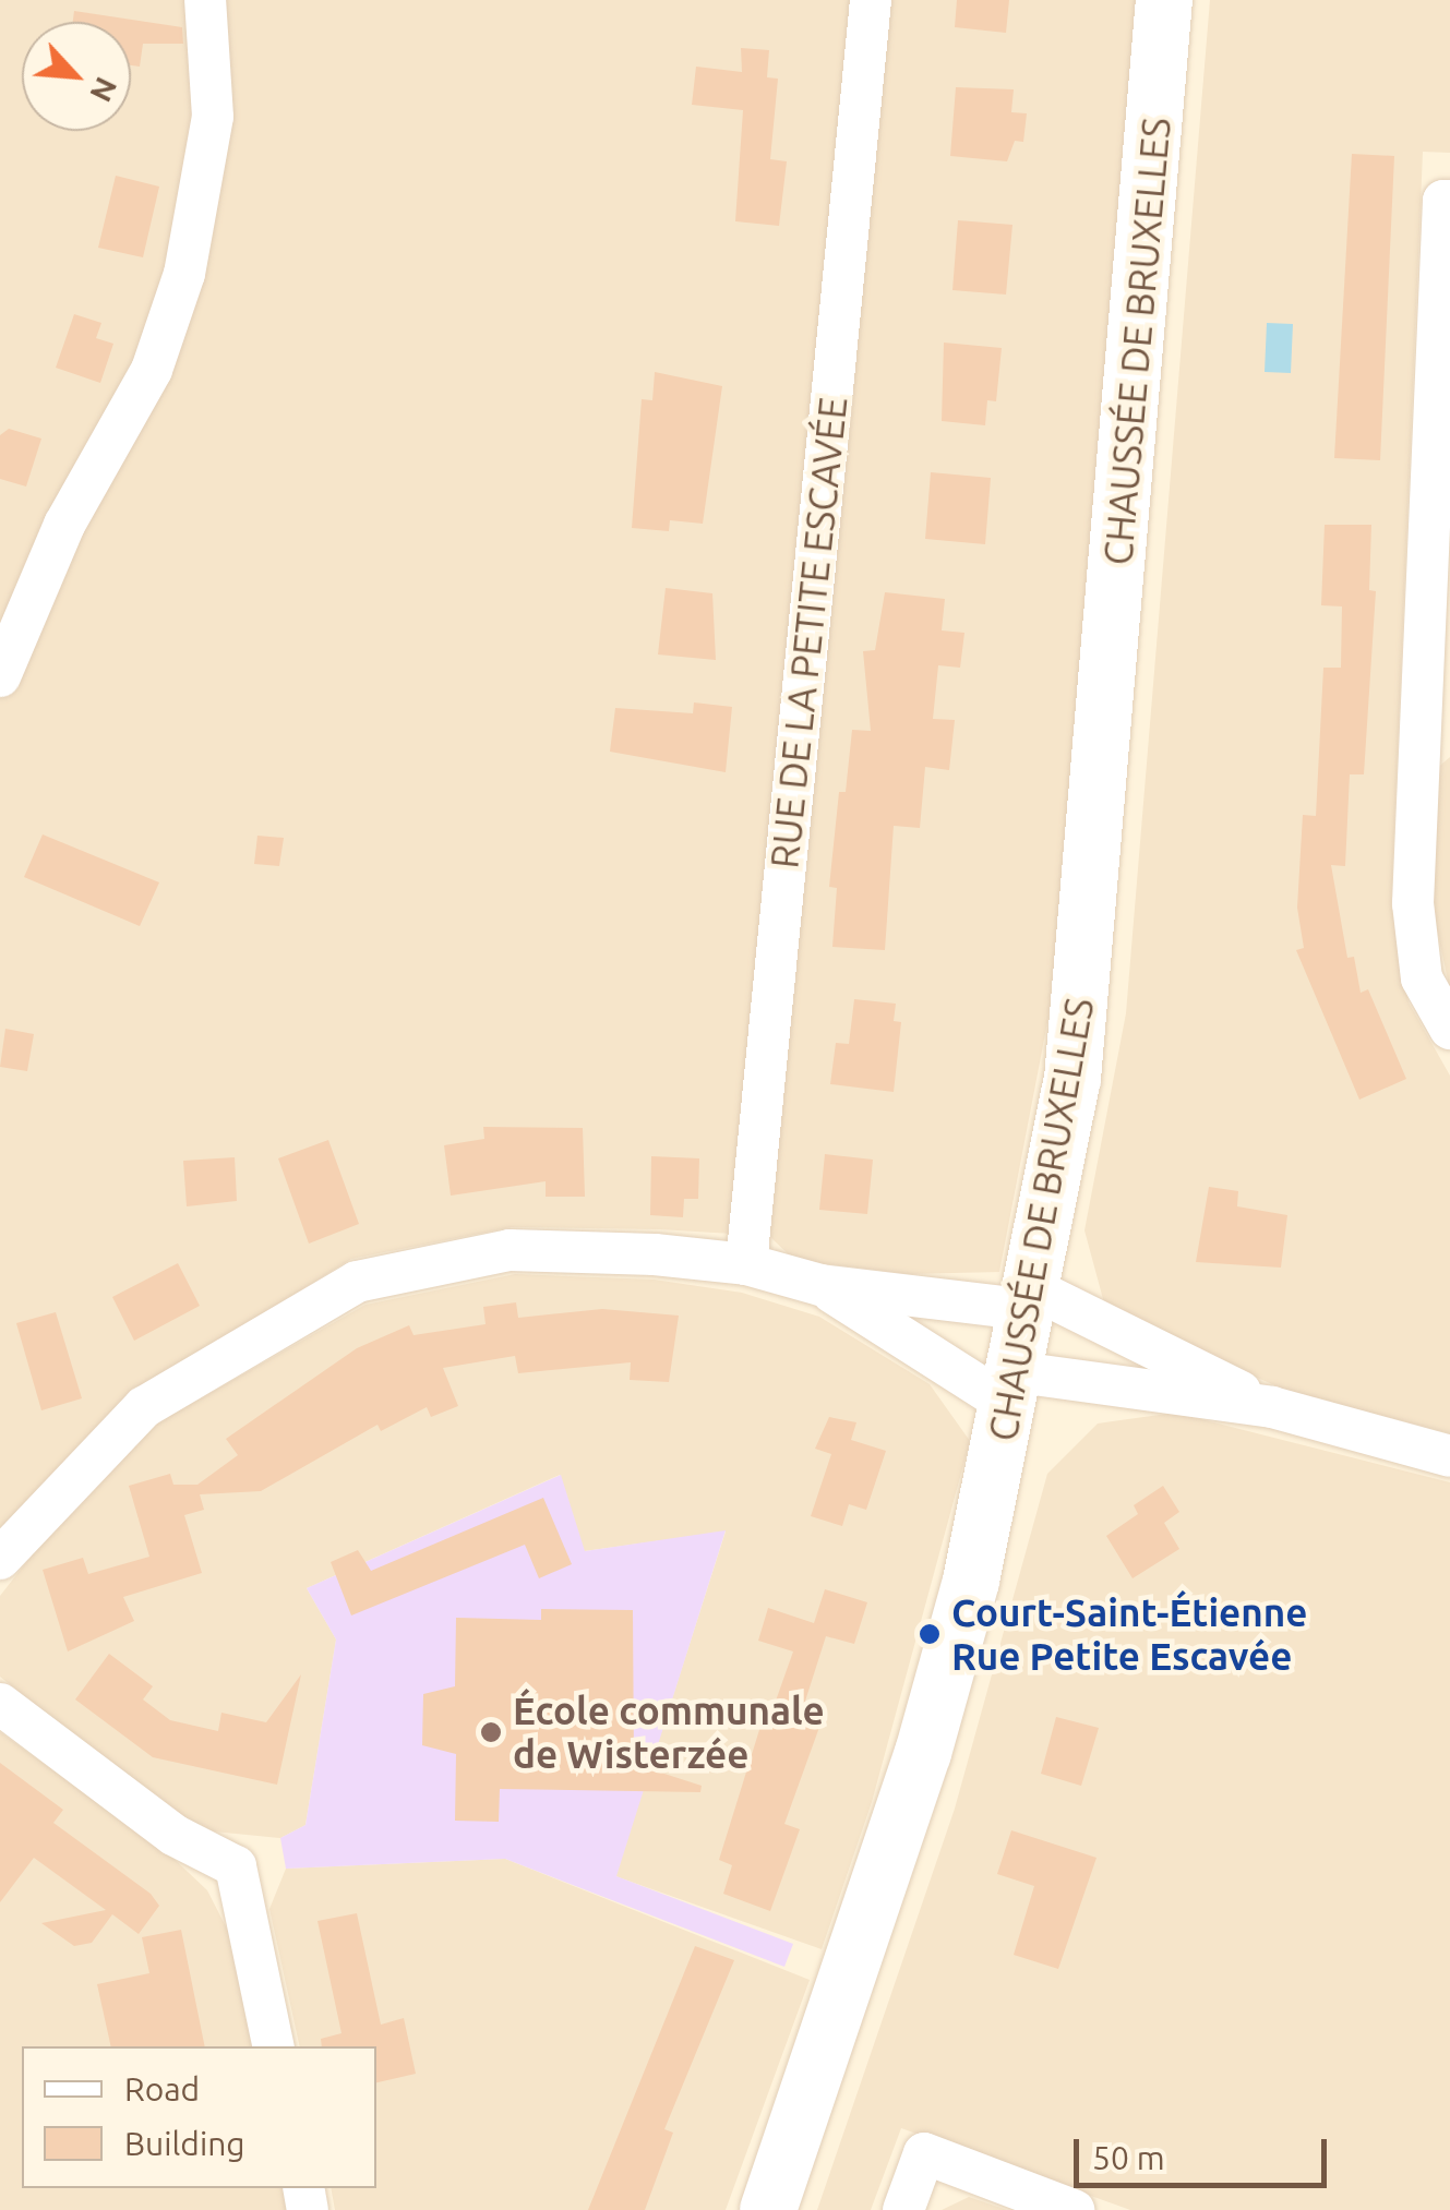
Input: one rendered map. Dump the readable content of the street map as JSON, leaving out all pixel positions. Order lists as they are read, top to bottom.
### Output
{
  "streets": {
    "main road": ["CHAUSSÉE DE BRUXELLES"],
    "street": ["RUE DE LA PETITE ESCAVÉE"]
  },
  "places": ["Court-Saint-Étienne Rue Petite Escavée", "École communale de Wisterzée"],
  "legend": ["Road", "Building"],
  "scale_bar": "50 m",
  "north": "bottom right"
}
